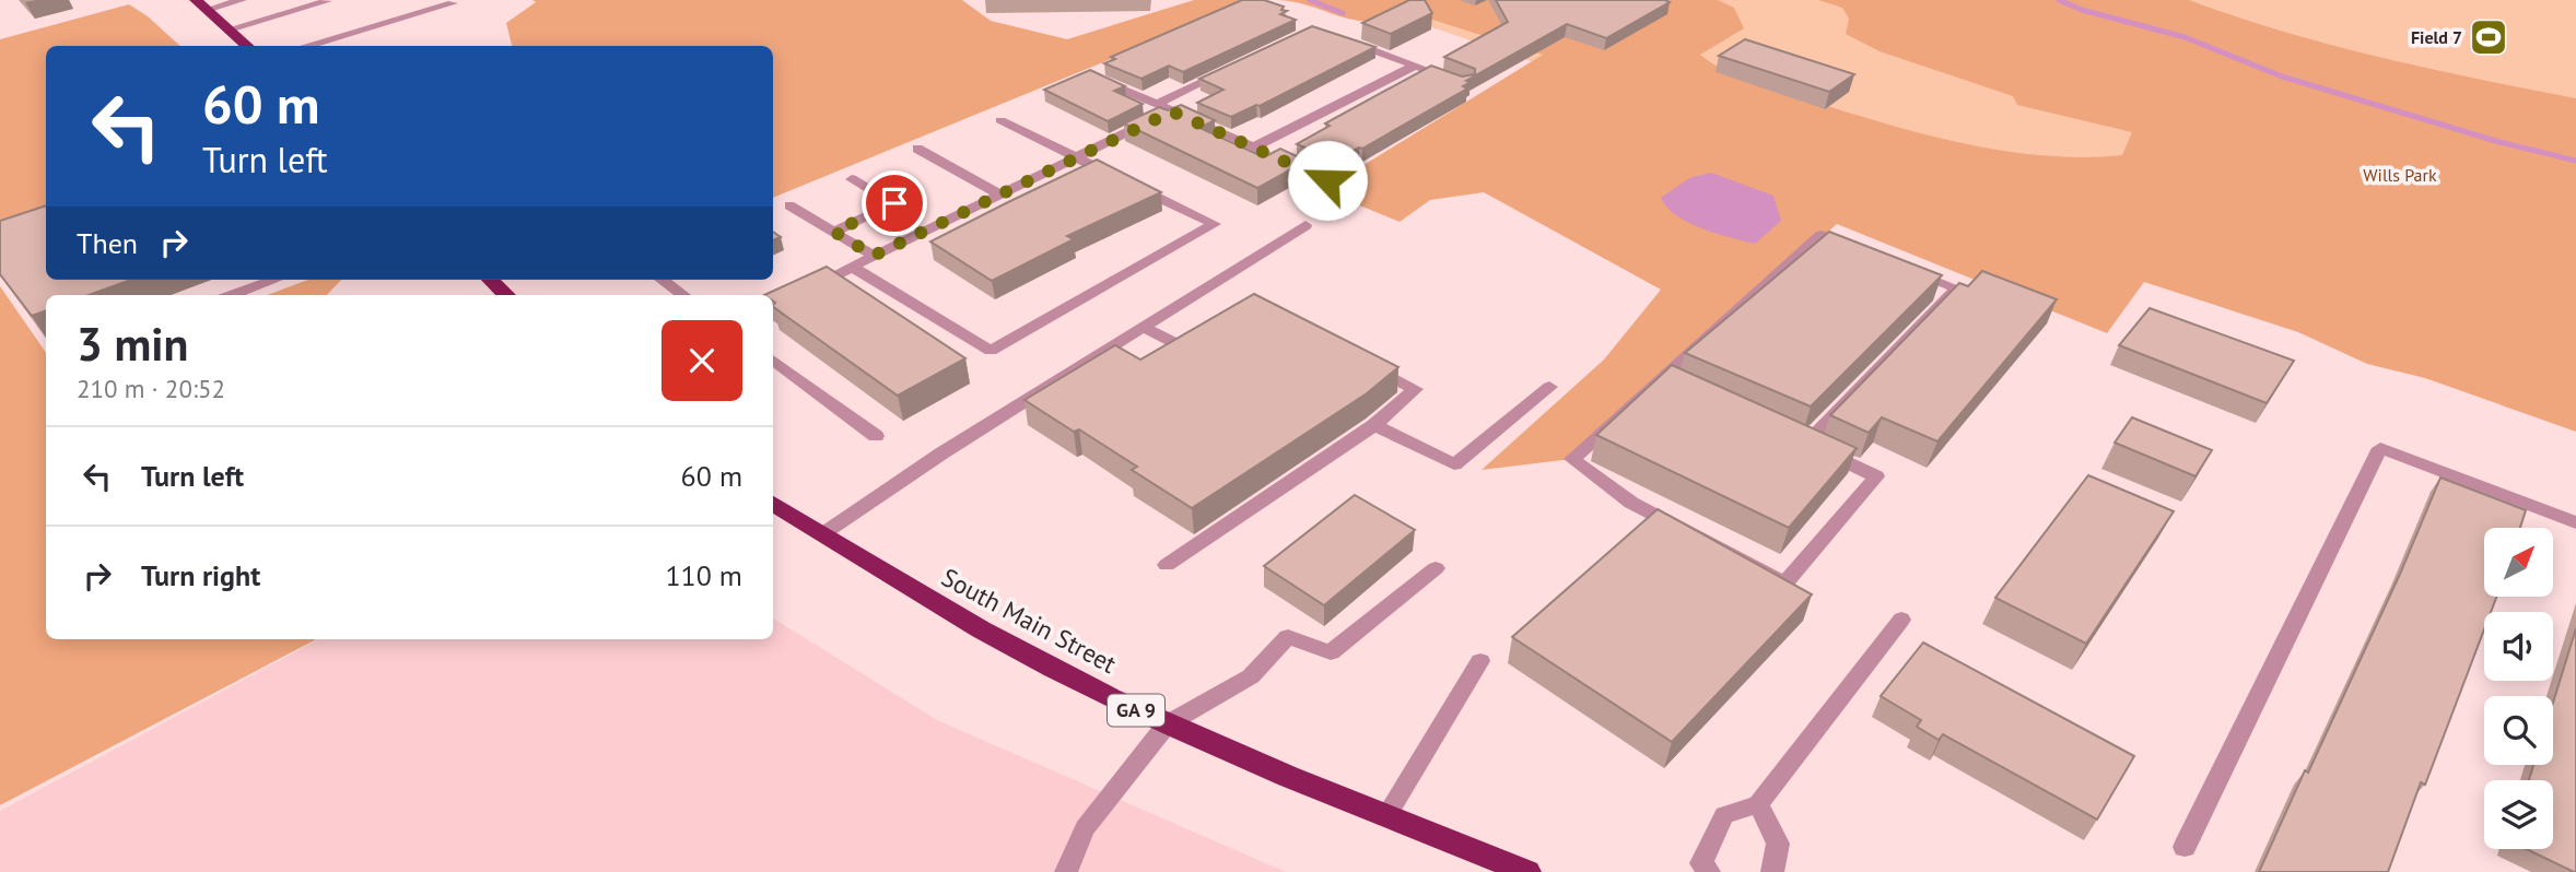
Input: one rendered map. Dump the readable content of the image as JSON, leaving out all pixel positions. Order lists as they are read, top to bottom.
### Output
{
  "streets": {
    "highway": ["South Main Street", "GA 9"]
  },
  "parks": ["Wills Park"],
  "places": {
    "sports": ["Field 7"]
  },
  "north": "top right",
  "page": {
    "turn": ["60 m", "Turn left"],
    "then": "Then",
    "heading": ["3 min", "210 m · 20:52"],
    "list": [
      {
        "name": "Turn left",
        "value": "60 m"
      },
      {
        "name": "Turn right",
        "value": "110 m"
      }
    ]
  }
}
